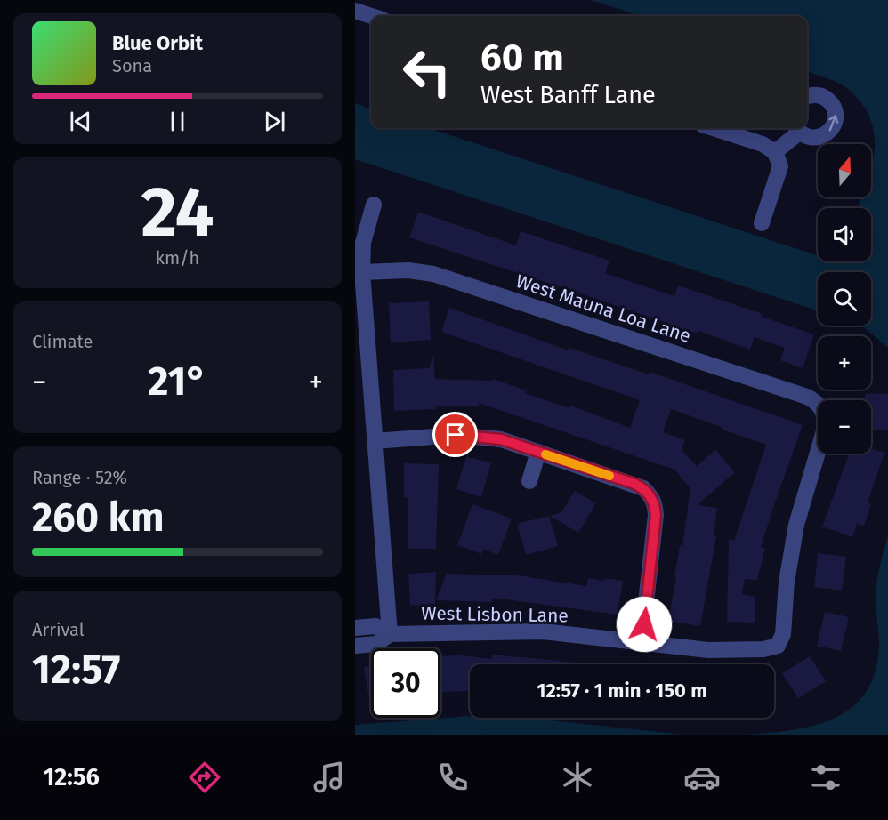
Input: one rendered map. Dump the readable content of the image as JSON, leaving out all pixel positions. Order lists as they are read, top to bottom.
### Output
{
  "streets": {
    "street": ["West Mauna Loa Lane", "West Lisbon Lane"]
  },
  "crossings": [
    ["West Mauna Loa Lane", "West Lisbon Lane"]
  ],
  "north": "top",
  "page": {
    "turn": ["60 m", "West Banff Lane"],
    "song": ["Blue Orbit", "Sona"],
    "map_buttons": ["+", "−"],
    "tile": [
      ["24", "km/h"],
      "Climate",
      ["Range · 52%", "260 km"],
      ["Arrival", "12:57"]
    ],
    "heat": ["−", "21°", "+"],
    "limit": "30",
    "trip": "12:57 · 1 min · 150 m",
    "tabs": "12:56"
  }
}
